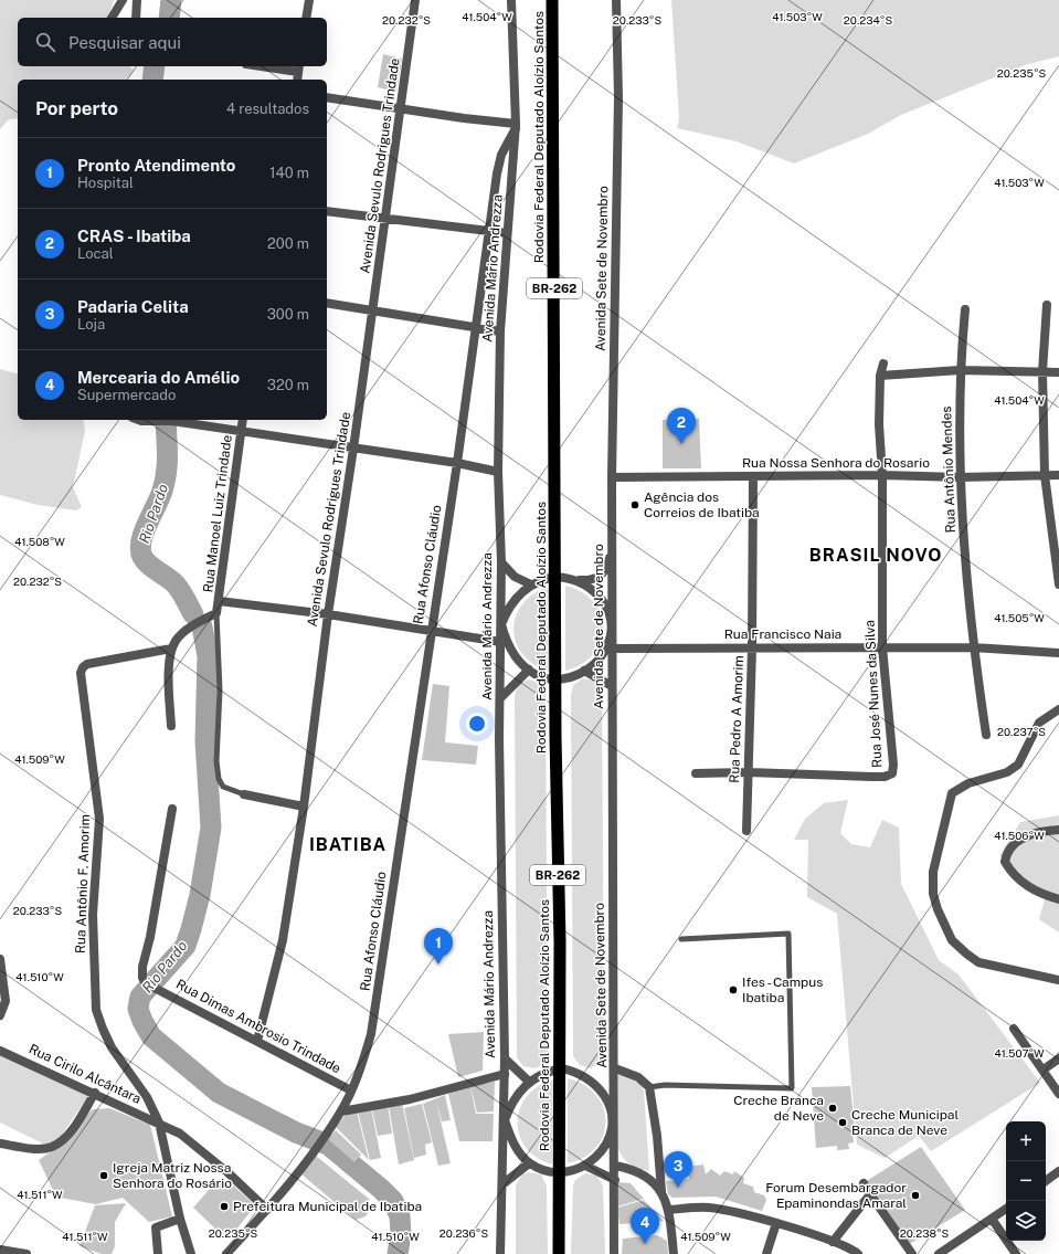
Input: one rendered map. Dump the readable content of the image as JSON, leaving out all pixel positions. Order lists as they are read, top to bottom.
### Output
{
  "streets": {
    "highway": ["Rodovia Federal Deputado Aloízio Santos", "BR-262"],
    "street": [
      "Avenida Sevulo Rodrigues Trindade",
      "Avenida Mário Andrezza",
      "Avenida Sete de Novembro",
      "Rua Nossa Senhora do Rosario",
      "Rua Antônio Mendes",
      "Rua Manoel Luiz Trindade",
      "Rua Afonso Cláudio",
      "Rua Francisco Naia",
      "Rua José Nunes da Silva",
      "Rua Pedro A Amorim",
      "Rua Antônio F. Amorim",
      "Rua Dimas Ambrosio Trindade",
      "Rua Cirilo Alcântara"
    ]
  },
  "crossings": [
    ["Avenida Sevulo Rodrigues Trindade", "Rua Dimas Ambrosio Trindade"],
    ["Avenida Mário Andrezza", "Rua Afonso Cláudio"],
    ["Avenida Sete de Novembro", "Rua Nossa Senhora do Rosario"],
    ["Avenida Sete de Novembro", "Rua Francisco Naia"],
    ["Rua Nossa Senhora do Rosario", "Rua Antônio Mendes"],
    ["Rua Nossa Senhora do Rosario", "Rua José Nunes da Silva"],
    ["Rua Nossa Senhora do Rosario", "Rua Pedro A Amorim"],
    ["Rua Antônio Mendes", "Rua Francisco Naia"],
    ["Rua Afonso Cláudio", "Rua Dimas Ambrosio Trindade"],
    ["Rua Afonso Cláudio", "Rua Cirilo Alcântara"],
    ["Rua Francisco Naia", "Rua José Nunes da Silva"],
    ["Rua Francisco Naia", "Rua Pedro A Amorim"],
    ["Rua José Nunes da Silva", "Rua Pedro A Amorim"],
    ["Rua Antônio F. Amorim", "Rua Cirilo Alcântara"]
  ],
  "districts": ["BRASIL NOVO", "IBATIBA"],
  "water": ["Rio Pardo"],
  "places": [
    "Agência dos Correios de Ibatiba",
    "Ifes - Campus Ibatiba",
    "Creche Branca de Neve",
    "Creche Municipal Branca de Neve",
    "Igreja Matriz Nossa Senhora do Rosário",
    "Forum Desembargador Epaminondas Amaral",
    "Prefeitura Municipal de Ibatiba"
  ],
  "page": {
    "search": "Pesquisar aqui",
    "heading": ["Por perto", "4 resultados"],
    "list": [
      {
        "mark": "1",
        "name": "Pronto Atendimento",
        "note": "Hospital",
        "value": "140 m"
      },
      {
        "mark": "2",
        "name": "CRAS - Ibatiba",
        "note": "Local",
        "value": "200 m"
      },
      {
        "mark": "3",
        "name": "Padaria Celita",
        "note": "Loja",
        "value": "300 m"
      },
      {
        "mark": "4",
        "name": "Mercearia do Amélio",
        "note": "Supermercado",
        "value": "320 m"
      }
    ],
    "pins": [
      "2",
      "1",
      "3",
      "4"
    ],
    "map_buttons": ["+", "−"]
  },
  "coordinates": [
    "41.504°W",
    "41.503°W",
    "20.232°S",
    "20.233°S",
    "20.234°S",
    "20.235°S",
    "41.508°W",
    "41.505°W",
    "20.237°S",
    "41.509°W",
    "41.506°W",
    "41.510°W",
    "41.507°W",
    "41.511°W",
    "20.236°S",
    "20.238°S"
  ]
}
